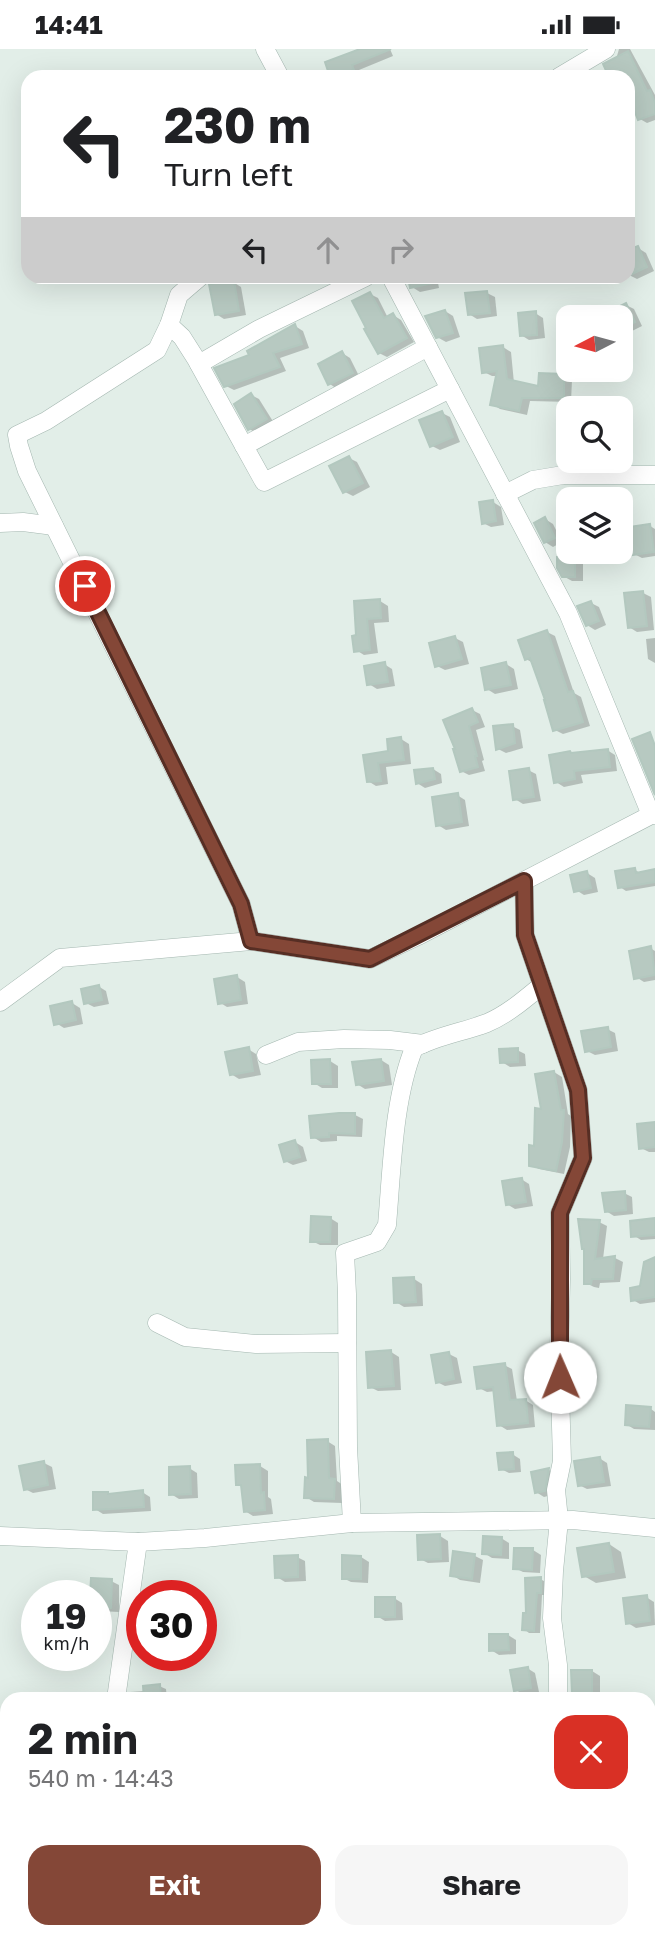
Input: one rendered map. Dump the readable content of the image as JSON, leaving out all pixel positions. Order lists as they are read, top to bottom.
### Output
{
  "north": "left",
  "page": {
    "status": "14:41",
    "turn": ["230 m", "Turn left"],
    "speed": "19 km/h",
    "limit": "30",
    "heading": ["2 min", "540 m · 14:43"],
    "buttons": ["Exit", "Share"]
  }
}
